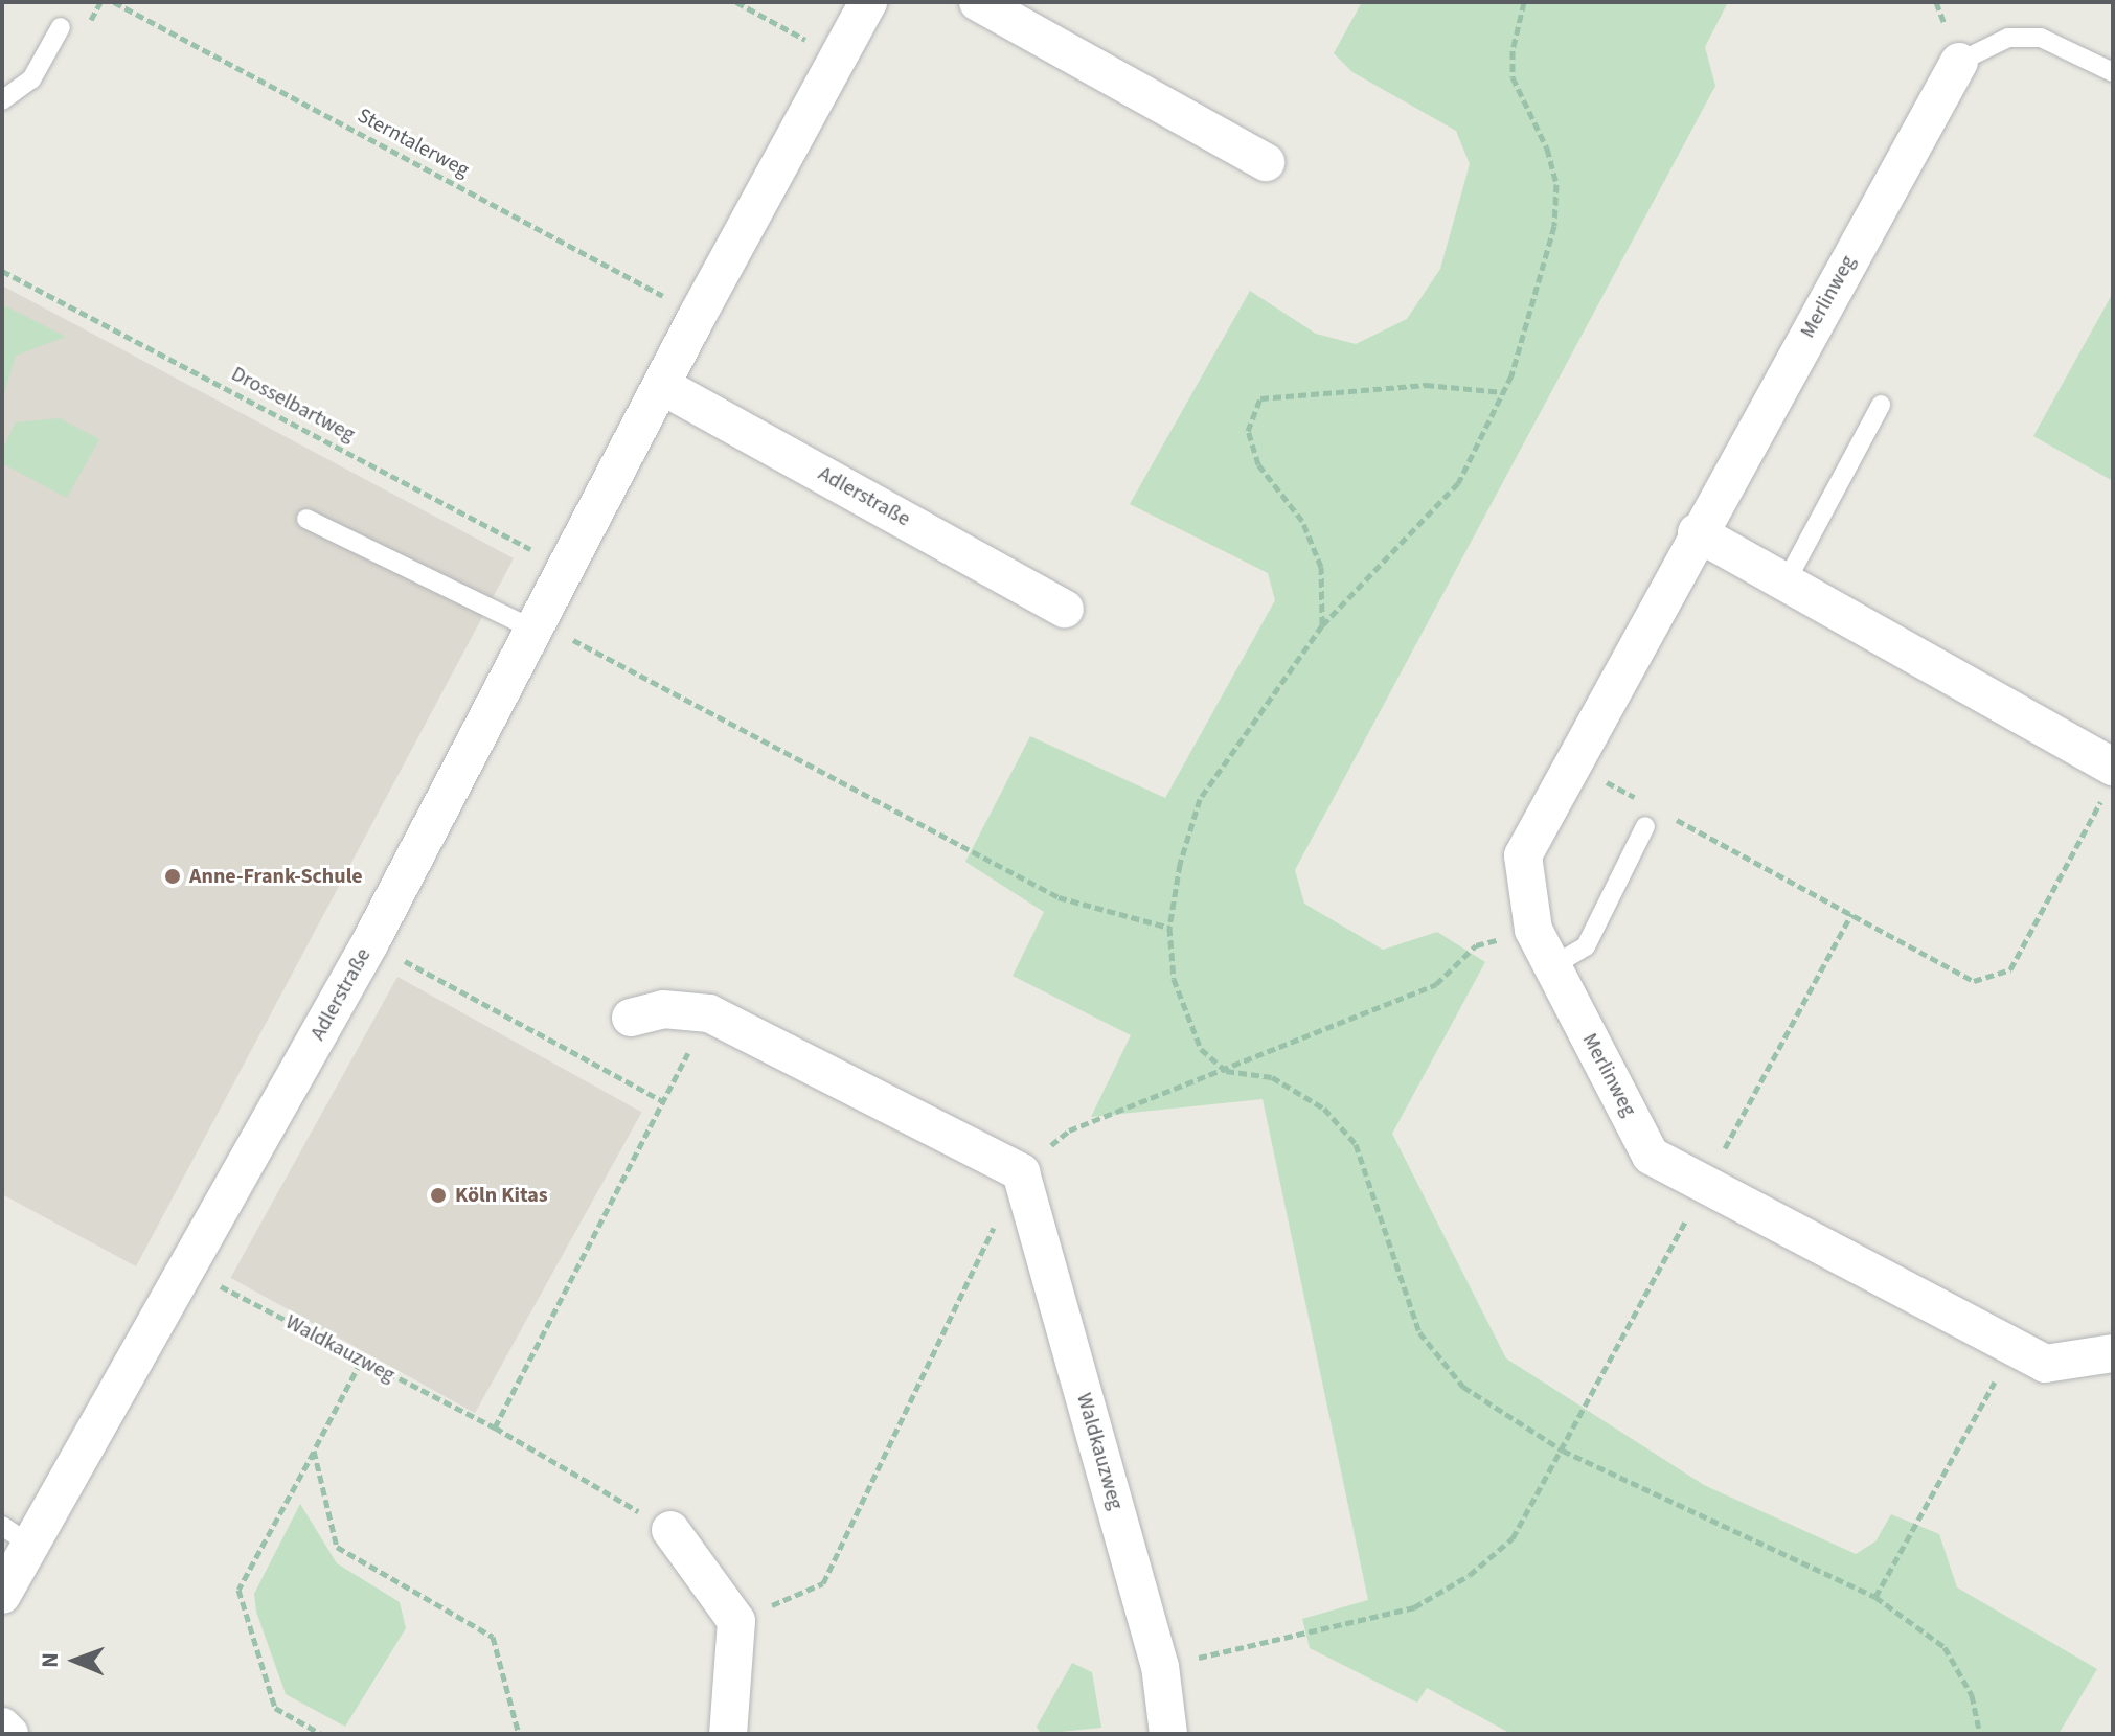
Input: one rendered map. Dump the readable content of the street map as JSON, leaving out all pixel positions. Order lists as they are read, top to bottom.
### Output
{
  "streets": {
    "street": ["Merlinweg", "Adlerstraße", "Waldkauzweg"],
    "path": ["Sterntalerweg", "Drosselbartweg"]
  },
  "crossings": [
    ["Sterntalerweg", "Adlerstraße"],
    ["Drosselbartweg", "Adlerstraße"],
    ["Adlerstraße", "Waldkauzweg"]
  ],
  "places": ["Anne-Frank-Schule", "Köln Kitas"],
  "north": "left"
}
